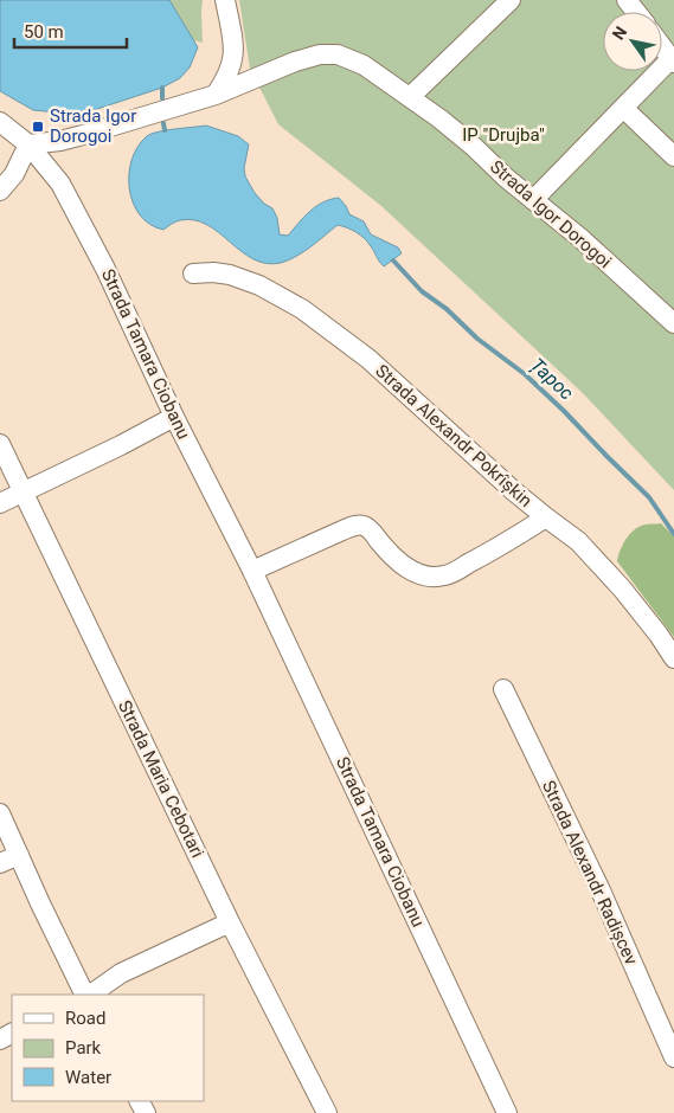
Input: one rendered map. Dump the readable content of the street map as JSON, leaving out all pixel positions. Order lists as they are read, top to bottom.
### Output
{
  "streets": {
    "street": [
      "Strada Igor Dorogoi",
      "Strada Tamara Ciobanu",
      "Strada Alexandr Pokrîșkin",
      "Strada Maria Cebotari",
      "Strada Alexandr Radișcev"
    ]
  },
  "crossings": [
    ["Strada Igor Dorogoi", "Strada Tamara Ciobanu"]
  ],
  "water": ["Țapoc"],
  "parks": ["IP \"Drujba\""],
  "places": {
    "transit": ["Strada Igor Dorogoi"]
  },
  "legend": ["Road", "Park", "Water"],
  "scale_bar": "50 m",
  "north": "top left"
}
